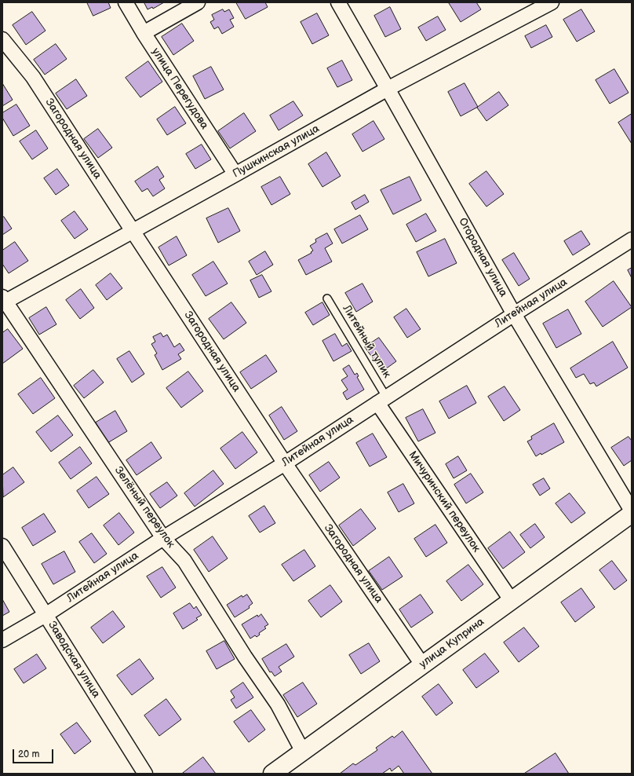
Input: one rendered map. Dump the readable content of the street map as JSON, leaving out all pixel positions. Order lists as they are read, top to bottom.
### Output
{
  "streets": {
    "street": [
      "улица Перегудова",
      "Загородная улица",
      "Пушкинская улица",
      "Огородная улица",
      "Литейная улица",
      "Мичуринский переулок",
      "Зелёный переулок",
      "улица Куприна",
      "Заводская улица"
    ],
    "lane": ["Литейный тупик"]
  },
  "crossings": [
    ["улица Перегудова", "Пушкинская улица"],
    ["Загородная улица", "Пушкинская улица"],
    ["Загородная улица", "Литейная улица"],
    ["Загородная улица", "улица Куприна"],
    ["Пушкинская улица", "Огородная улица"],
    ["Пушкинская улица", "Зелёный переулок"],
    ["Огородная улица", "Литейная улица"],
    ["Литейная улица", "Литейный тупик"],
    ["Литейная улица", "Мичуринский переулок"],
    ["Литейная улица", "Зелёный переулок"],
    ["Литейная улица", "Заводская улица"],
    ["Литейный тупик", "Мичуринский переулок"],
    ["Мичуринский переулок", "улица Куприна"],
    ["Зелёный переулок", "улица Куприна"]
  ],
  "scale_bar": "20 m"
}
